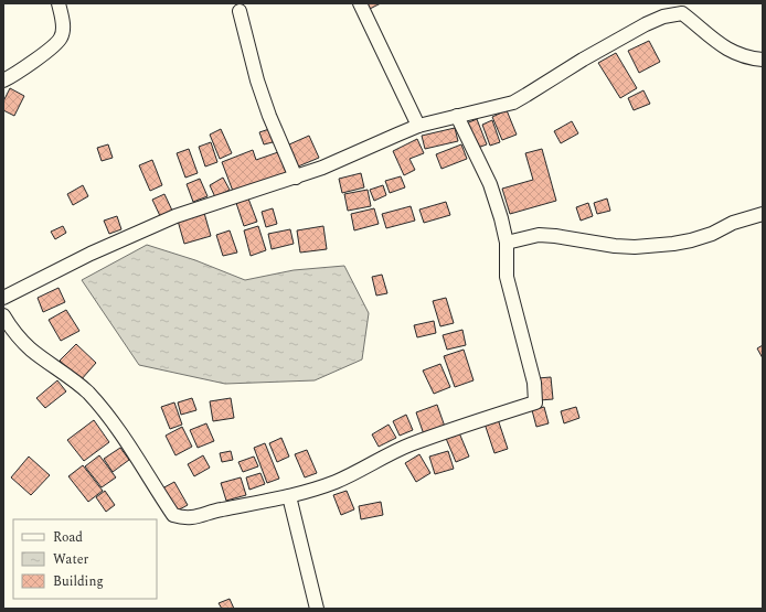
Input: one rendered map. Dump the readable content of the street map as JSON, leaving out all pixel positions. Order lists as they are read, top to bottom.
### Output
{
  "legend": ["Road", "Water", "Building"]
}
